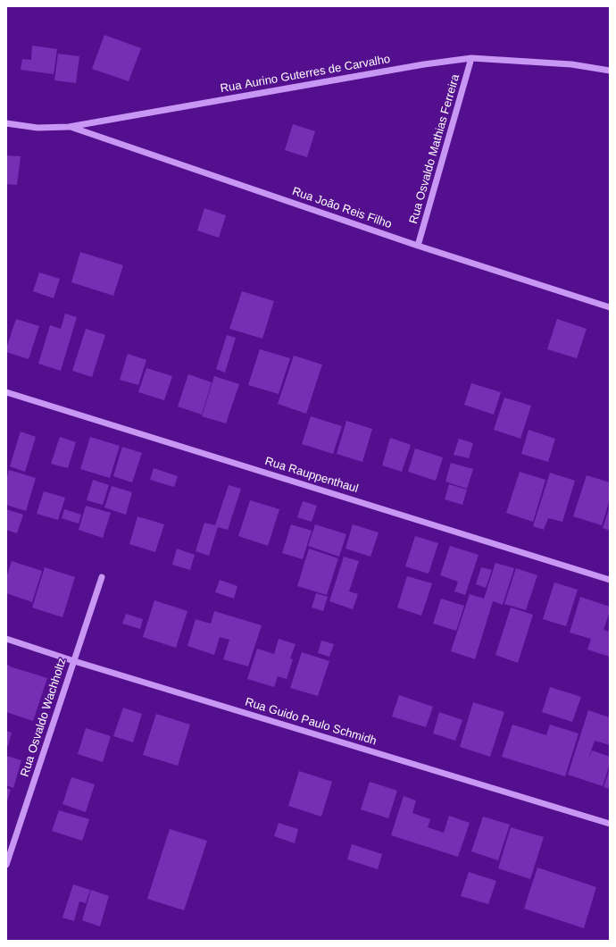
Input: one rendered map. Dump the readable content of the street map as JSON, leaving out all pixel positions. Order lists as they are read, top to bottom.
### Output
{
  "streets": {
    "street": [
      "Rua Aurino Guterres de Carvalho",
      "Rua Osvaldo Mathias Ferreira",
      "Rua João Reis Filho",
      "Rua Rauppenthaul",
      "Rua Osvaldo Wachholtz",
      "Rua Guido Paulo Schmidh"
    ]
  },
  "crossings": [
    ["Rua Aurino Guterres de Carvalho", "Rua Osvaldo Mathias Ferreira"],
    ["Rua Aurino Guterres de Carvalho", "Rua João Reis Filho"],
    ["Rua Osvaldo Mathias Ferreira", "Rua João Reis Filho"],
    ["Rua Osvaldo Wachholtz", "Rua Guido Paulo Schmidh"]
  ]
}
